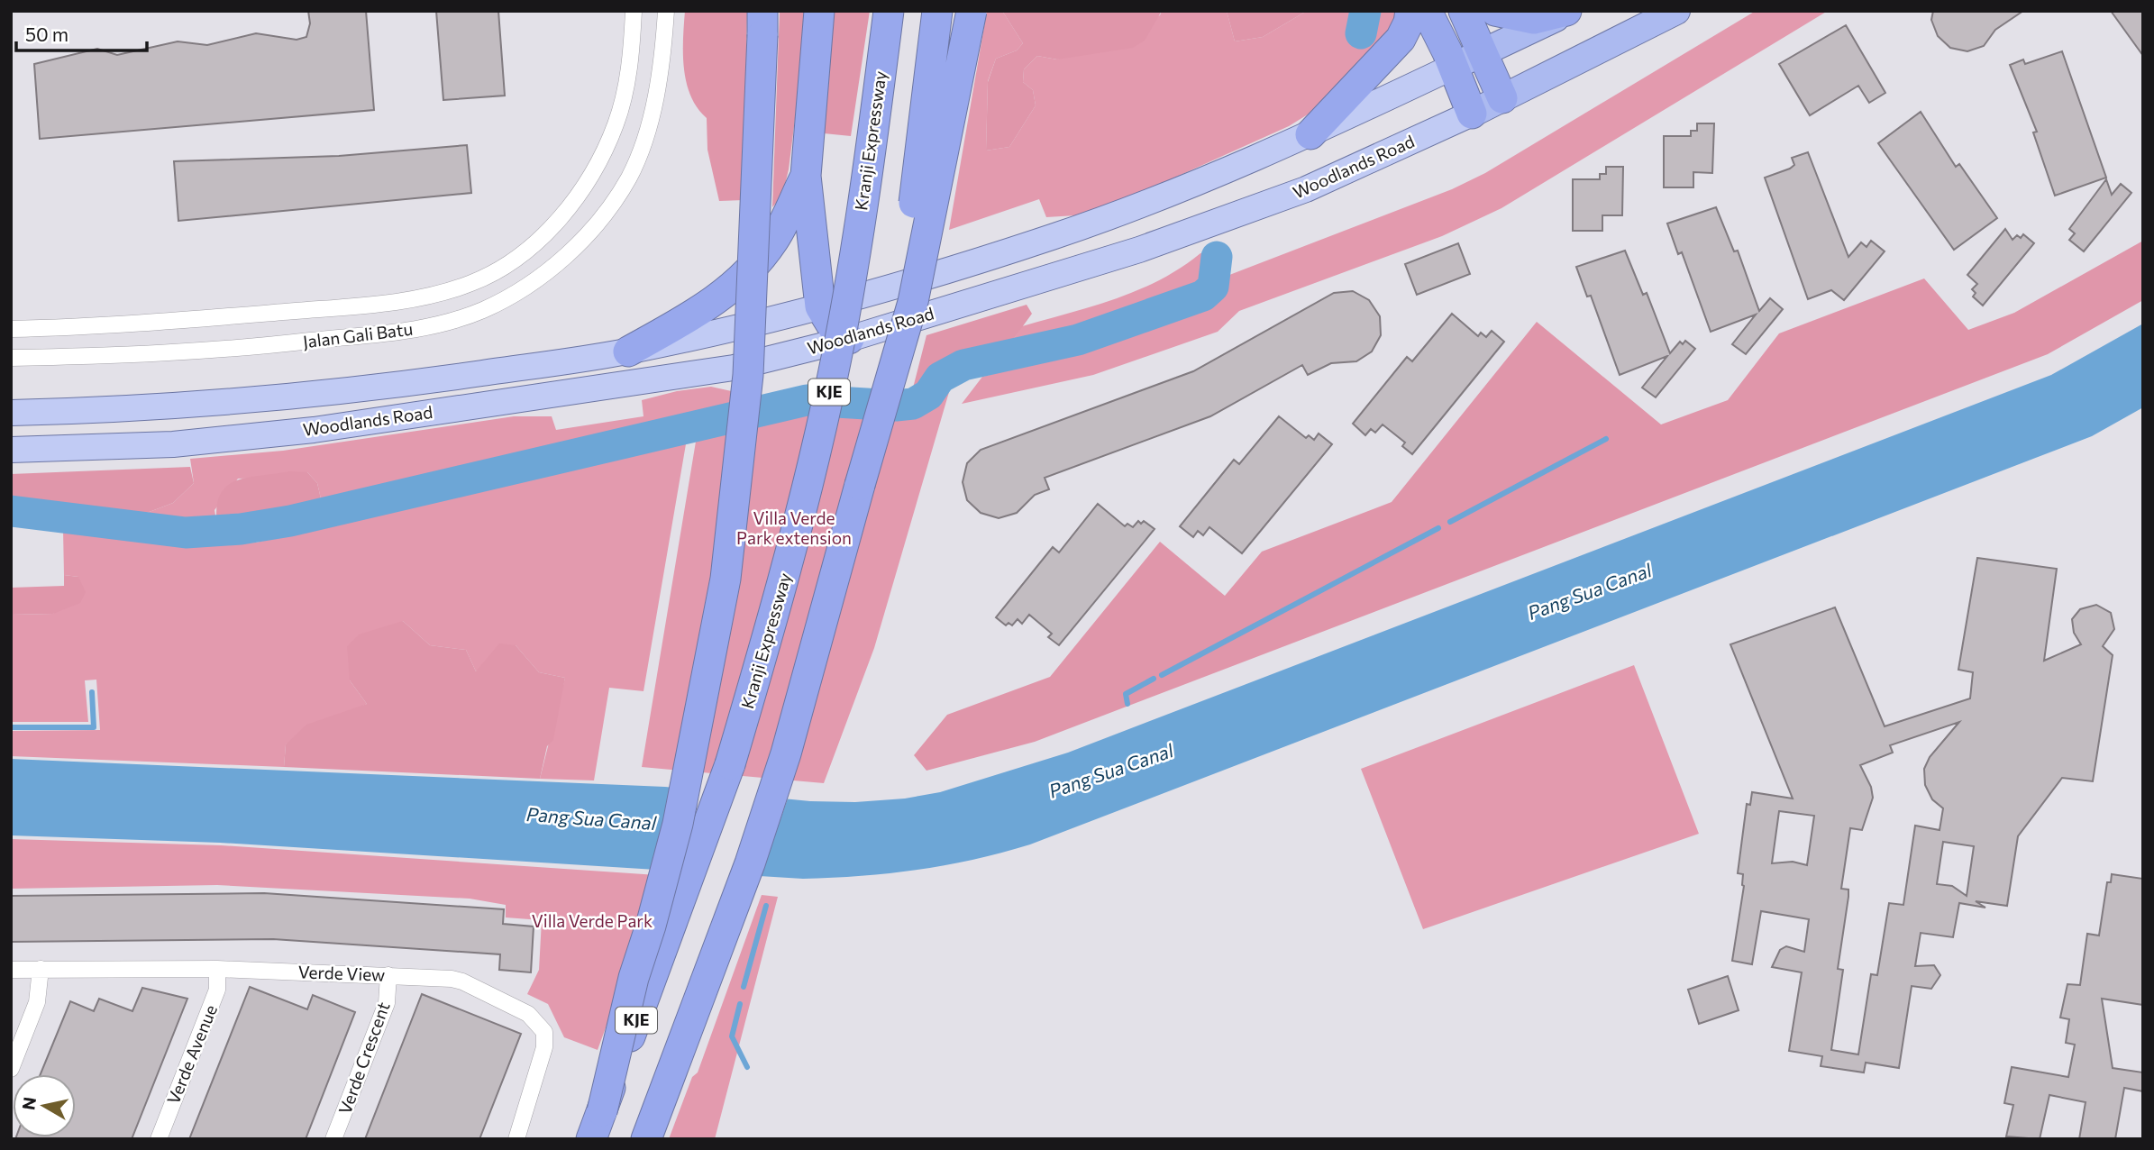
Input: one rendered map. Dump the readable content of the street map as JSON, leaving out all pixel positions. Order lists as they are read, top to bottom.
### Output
{
  "streets": {
    "highway": ["Kranji Expressway", "Woodlands Road", "KJE"],
    "street": [
      "Jalan Gali Batu",
      "Verde View",
      "Verde Avenue",
      "Verde Crescent"
    ]
  },
  "crossings": [
    ["Verde View", "Verde Avenue"],
    ["Verde View", "Verde Crescent"]
  ],
  "water": ["Pang Sua Canal"],
  "parks": ["Villa Verde Park extension", "Villa Verde Park"],
  "scale_bar": "50 m",
  "north": "left"
}
